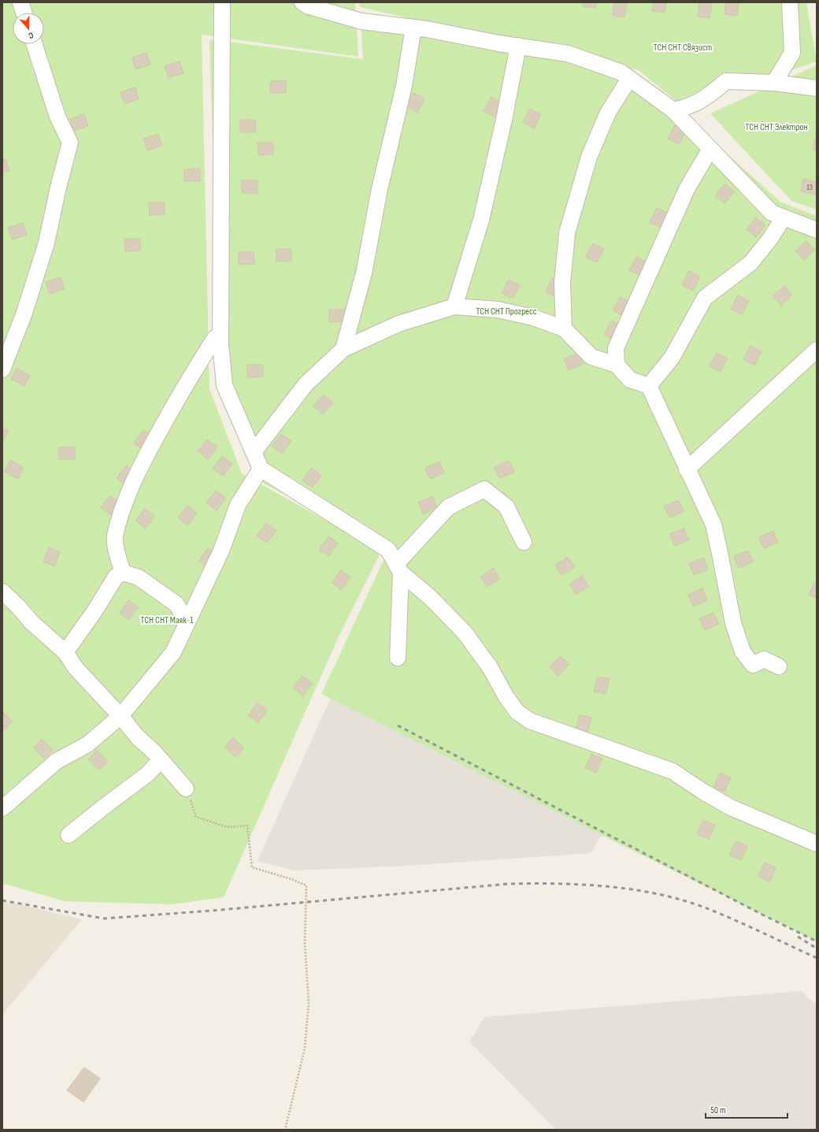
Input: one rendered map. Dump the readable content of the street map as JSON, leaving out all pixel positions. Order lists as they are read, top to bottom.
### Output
{
  "parks": [
    "ТСН СНТ Связист",
    "ТСН СНТ Электрон",
    "ТСН СНТ Прогресс",
    "ТСН СНТ Маяк-1"
  ],
  "house_numbers": ["13"],
  "scale_bar": "50 m",
  "north": "bottom"
}
